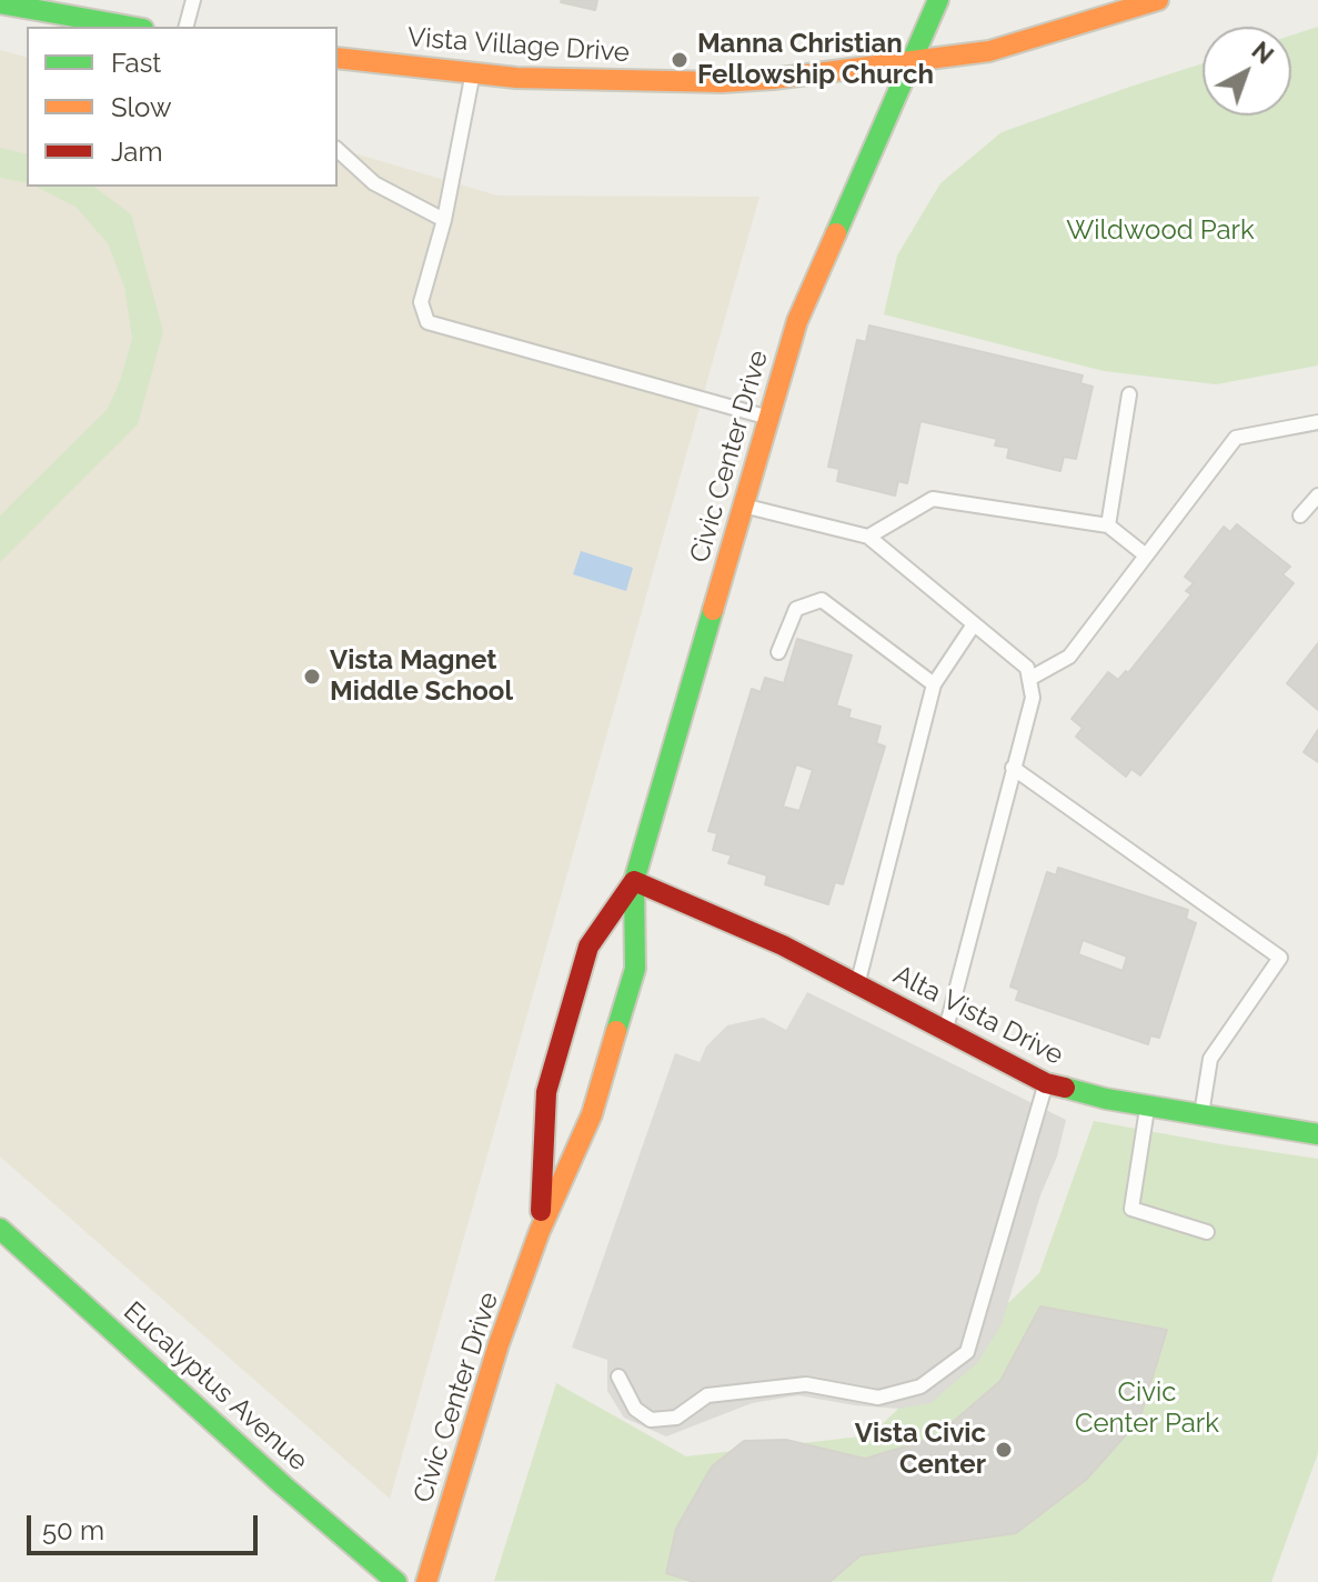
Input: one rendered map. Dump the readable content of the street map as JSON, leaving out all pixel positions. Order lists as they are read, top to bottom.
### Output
{
  "streets": {
    "main road": [
      "Vista Village Drive",
      "Civic Center Drive",
      "Alta Vista Drive",
      "Eucalyptus Avenue"
    ]
  },
  "crossings": [
    ["Vista Village Drive", "Civic Center Drive"],
    ["Civic Center Drive", "Alta Vista Drive"]
  ],
  "parks": ["Wildwood Park", "Civic Center Park"],
  "places": ["Manna Christian Fellowship Church", "Vista Magnet Middle School", "Vista Civic Center"],
  "legend": ["Fast", "Slow", "Jam"],
  "scale_bar": "50 m",
  "north": "top right"
}
